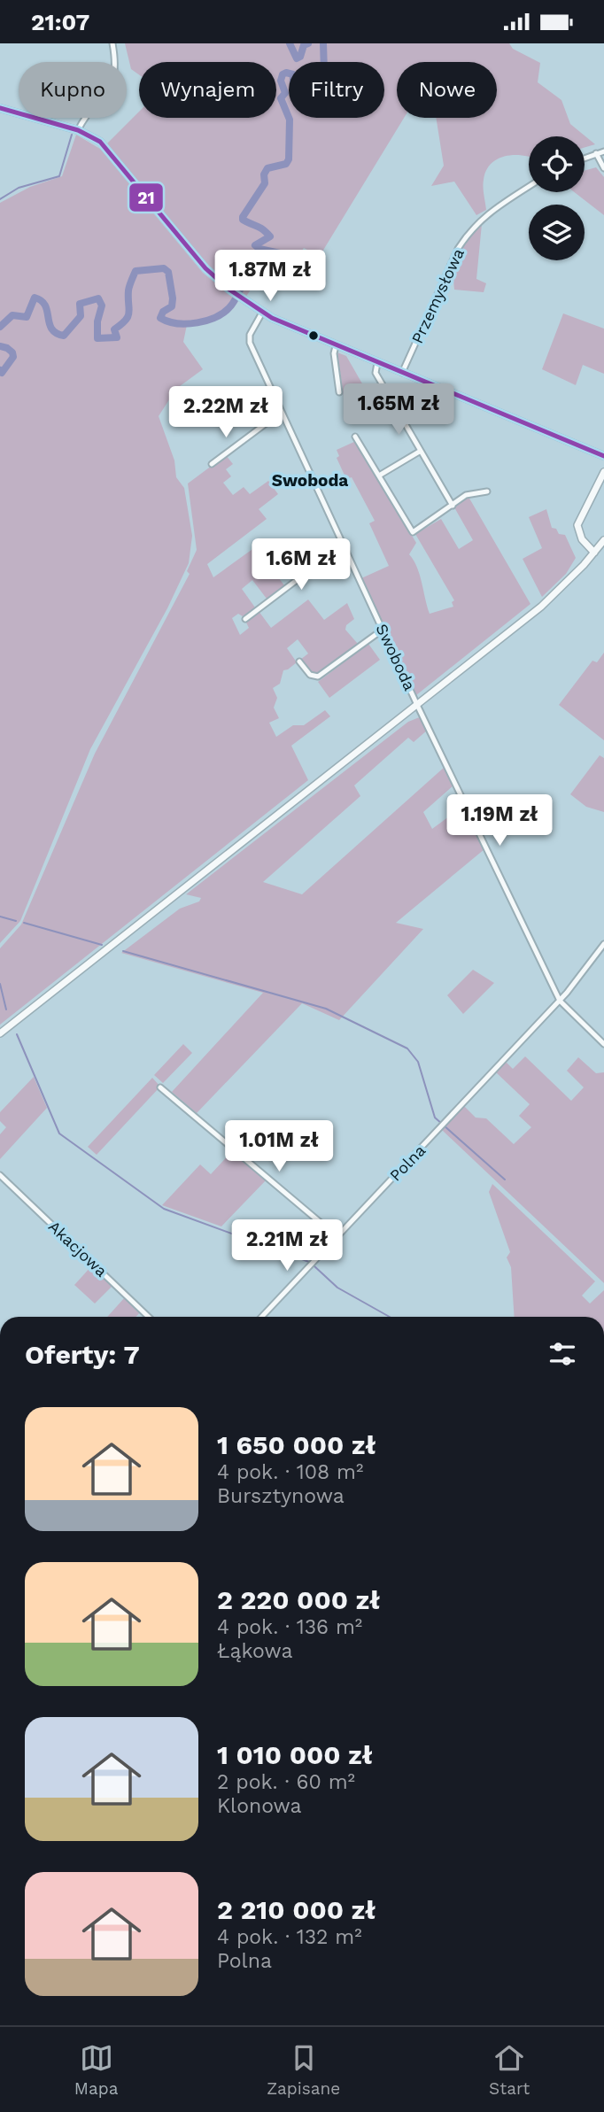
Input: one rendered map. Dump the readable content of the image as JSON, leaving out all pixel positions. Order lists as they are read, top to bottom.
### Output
{
  "streets": {
    "street": [
      "Przemysłowa",
      "Swoboda",
      "Polna",
      "Akacjowa"
    ]
  },
  "crossings": [
    ["Swoboda", "Polna"]
  ],
  "districts": ["Swoboda"],
  "lines": ["transit line 21"],
  "page": {
    "status": "21:07",
    "chip": [
      "Kupno",
      "Wynajem",
      "Filtry",
      "Nowe"
    ],
    "price": [
      "1.87M zł",
      "1.65M zł",
      "2.22M zł",
      "1.6M zł",
      "1.19M zł",
      "1.01M zł",
      "2.21M zł"
    ],
    "heading": "Oferty: 7",
    "list": [
      {
        "name": "1 650 000 zł",
        "note": "4 pok. · 108 m² · Bursztynowa"
      },
      {
        "name": "2 220 000 zł",
        "note": "4 pok. · 136 m² · Łąkowa"
      },
      {
        "name": "1 010 000 zł",
        "note": "2 pok. · 60 m² · Klonowa"
      },
      {
        "name": "2 210 000 zł",
        "note": "4 pok. · 132 m² · Polna"
      }
    ],
    "tabs": ["Mapa", "Zapisane", "Start"]
  }
}
